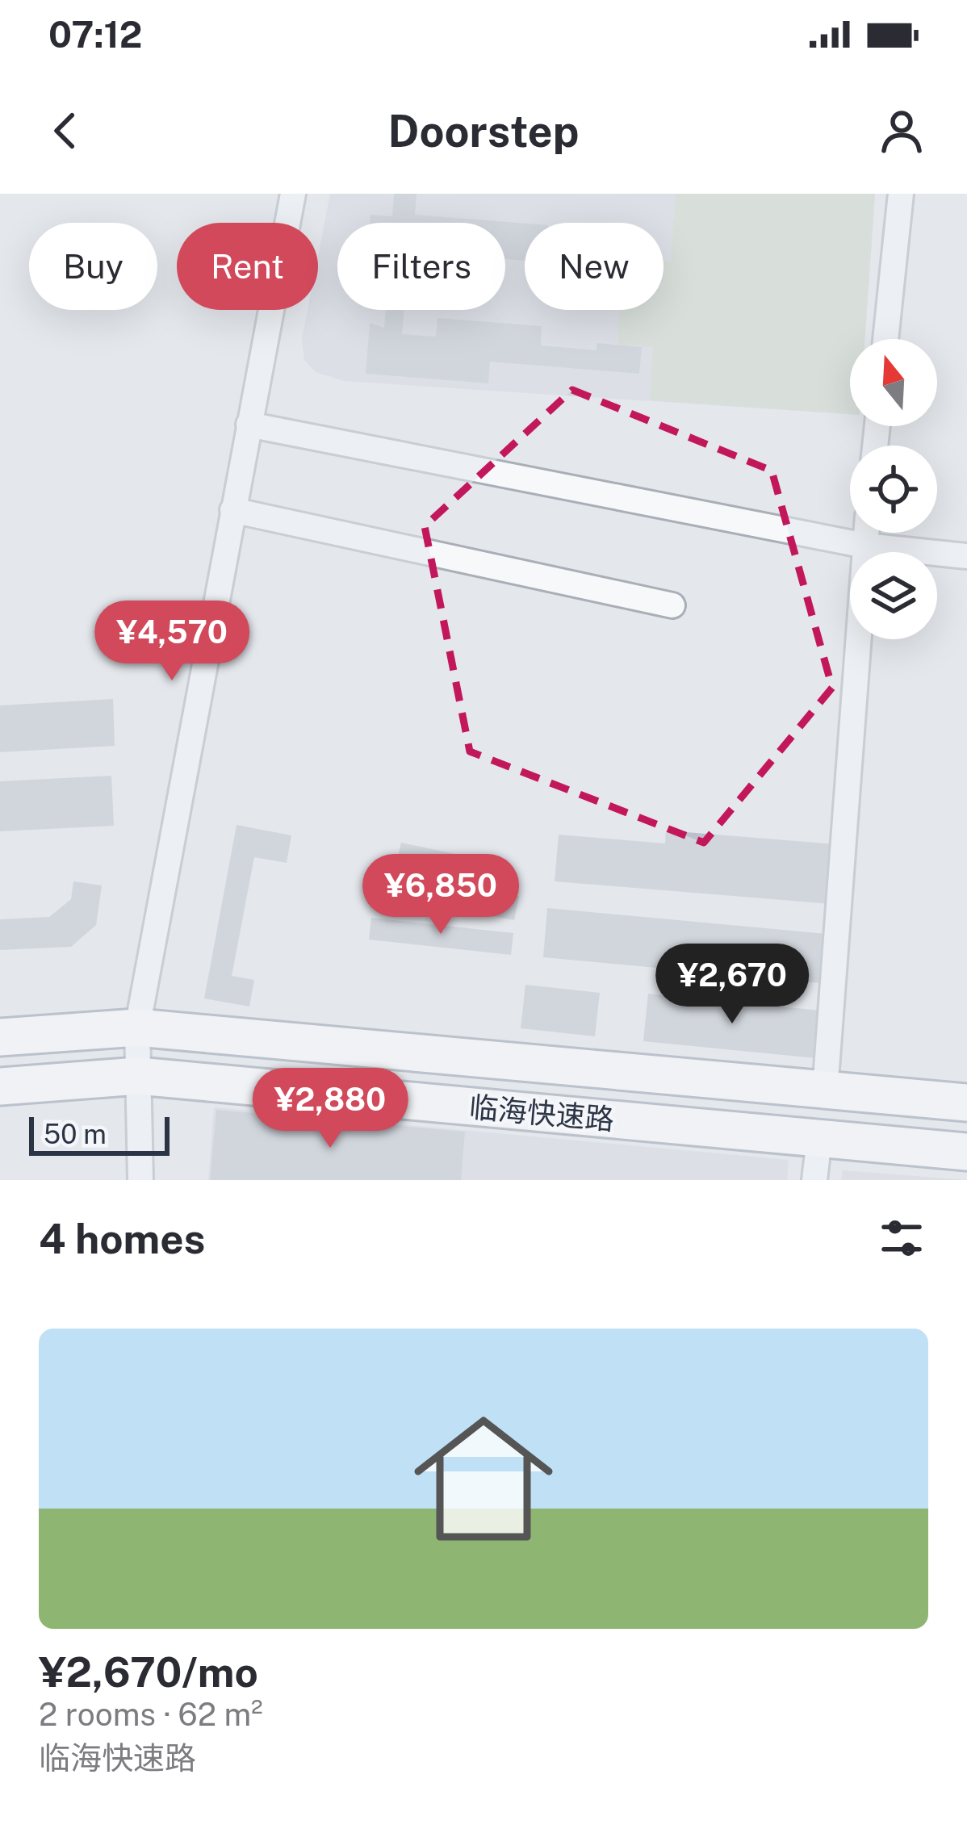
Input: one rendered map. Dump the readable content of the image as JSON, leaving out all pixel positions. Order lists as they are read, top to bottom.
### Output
{
  "streets": {
    "highway": ["临海快速路"]
  },
  "scale_bar": "50 m",
  "north": "top",
  "page": {
    "status": "07:12",
    "header": "Doorstep",
    "chip": [
      "Buy",
      "Rent",
      "Filters",
      "New"
    ],
    "price": [
      "¥4,570",
      "¥6,850",
      "¥2,670",
      "¥2,880"
    ],
    "scale": "50 m",
    "heading": "4 homes",
    "list": [
      {
        "name": "¥2,670/mo",
        "note": "2 rooms · 62 m² · 临海快速路"
      }
    ]
  }
}
